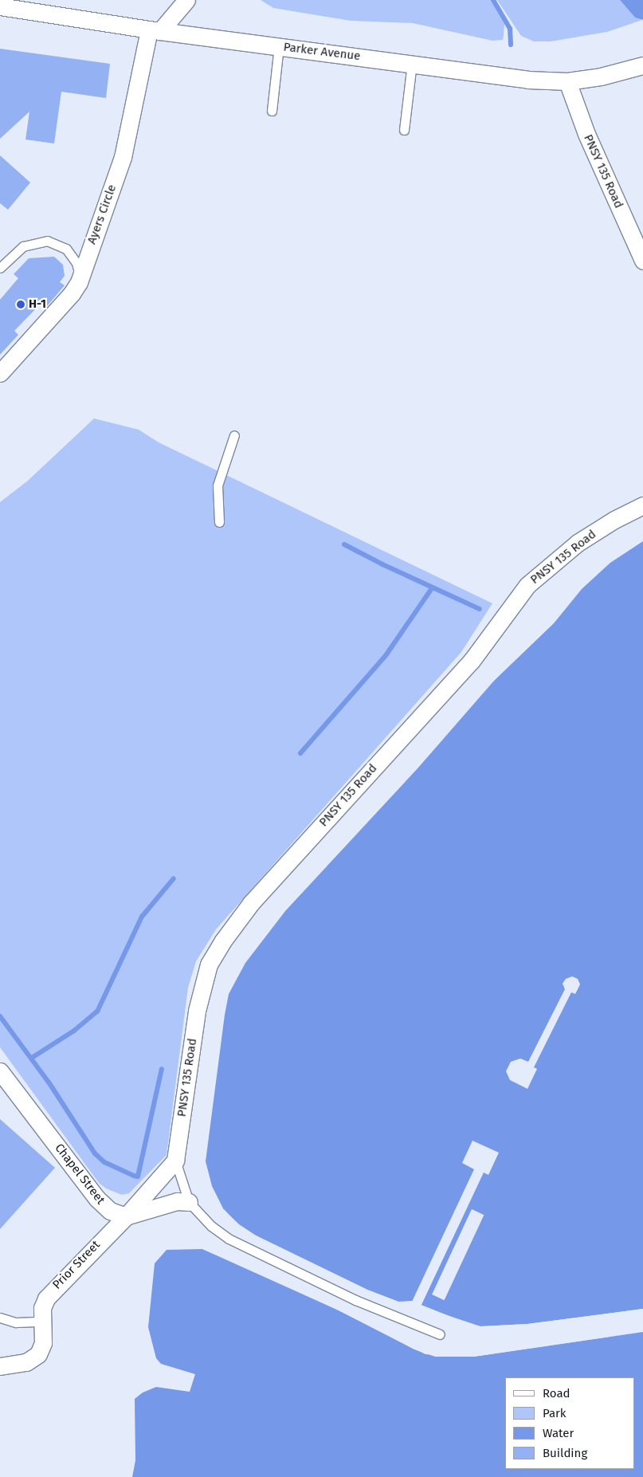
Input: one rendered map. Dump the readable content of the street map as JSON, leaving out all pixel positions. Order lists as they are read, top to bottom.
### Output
{
  "streets": {
    "street": [
      "Parker Avenue",
      "PNSY 135 Road",
      "Ayers Circle",
      "Chapel Street",
      "Prior Street"
    ]
  },
  "crossings": [
    ["Parker Avenue", "PNSY 135 Road"],
    ["Parker Avenue", "Ayers Circle"],
    ["PNSY 135 Road", "Prior Street"],
    ["Chapel Street", "Prior Street"]
  ],
  "places": ["H-1"],
  "legend": [
    "Road",
    "Park",
    "Water",
    "Building"
  ]
}
